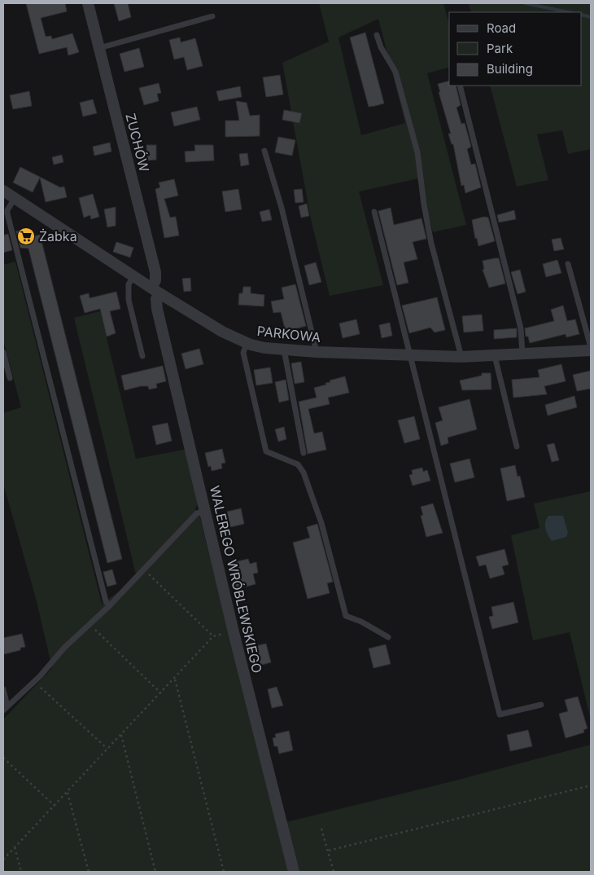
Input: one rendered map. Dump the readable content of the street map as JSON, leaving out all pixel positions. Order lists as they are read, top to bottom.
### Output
{
  "streets": {
    "street": ["ZUCHÓW", "PARKOWA", "WALEREGO WRÓBLEWSKIEGO"]
  },
  "crossings": [
    ["ZUCHÓW", "PARKOWA"],
    ["ZUCHÓW", "WALEREGO WRÓBLEWSKIEGO"],
    ["PARKOWA", "WALEREGO WRÓBLEWSKIEGO"]
  ],
  "places": {
    "supermarket": ["Żabka"]
  },
  "legend": ["Road", "Park", "Building"]
}
